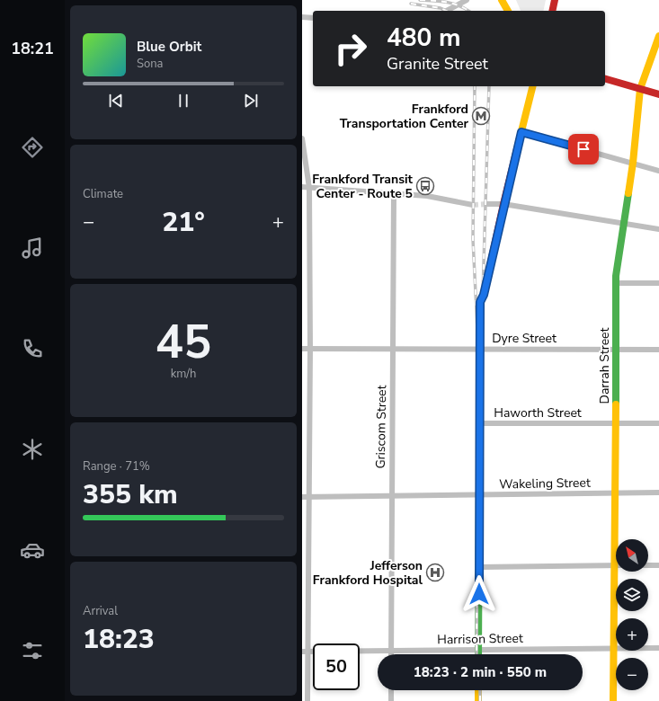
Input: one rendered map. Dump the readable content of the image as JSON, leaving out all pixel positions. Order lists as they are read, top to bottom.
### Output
{
  "streets": {
    "main road": ["Darrah Street"],
    "street": [
      "Dyre Street",
      "Haworth Street",
      "Griscom Street",
      "Wakeling Street",
      "Harrison Street"
    ]
  },
  "crossings": [
    ["Dyre Street", "Darrah Street"],
    ["Dyre Street", "Griscom Street"],
    ["Darrah Street", "Haworth Street"],
    ["Darrah Street", "Wakeling Street"],
    ["Darrah Street", "Harrison Street"],
    ["Griscom Street", "Wakeling Street"],
    ["Griscom Street", "Harrison Street"]
  ],
  "places": {
    "metro station": ["Frankford Transportation Center"],
    "bus stop": ["Frankford Transit Center - Route 5"],
    "hospital": ["Jefferson Frankford Hospital"]
  },
  "north": "top left",
  "page": {
    "tabs": "18:21",
    "turn": ["480 m", "Granite Street"],
    "song": ["Blue Orbit", "Sona"],
    "tile": [
      "Climate",
      ["45", "km/h"],
      ["Range · 71%", "355 km"],
      ["Arrival", "18:23"]
    ],
    "heat": ["−", "21°", "+"],
    "map_buttons": ["+", "−"],
    "limit": "50",
    "trip": "18:23 · 2 min · 550 m"
  }
}
